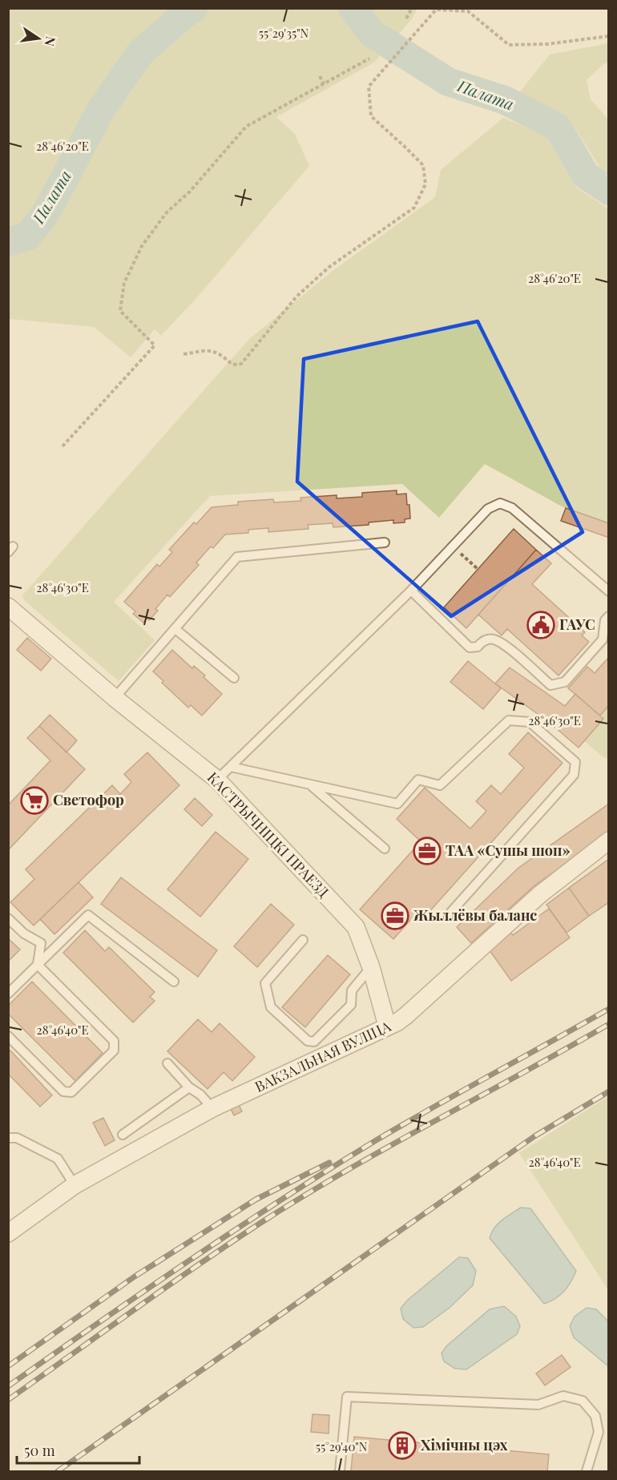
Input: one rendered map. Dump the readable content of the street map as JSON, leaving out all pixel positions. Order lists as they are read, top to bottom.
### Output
{
  "streets": {
    "street": ["КАСТРЫЧНІЦКІ ПРАЕЗД", "ВАКЗАЛЬНАЯ ВУЛІЦА"]
  },
  "crossings": [
    ["КАСТРЫЧНІЦКІ ПРАЕЗД", "ВАКЗАЛЬНАЯ ВУЛІЦА"]
  ],
  "water": ["Палата"],
  "places": {
    "public building": ["ГАУС"],
    "supermarket": ["Светофор"],
    "office": ["ТАА «Сушы шоп»", "Жыллёвы баланс"],
    "building": ["Хімічны цэх"]
  },
  "scale_bar": "50 m",
  "north": "right",
  "coordinates": [
    "55°29'35\"N",
    "28°46'20\"E",
    "28°46'30\"E",
    "28°46'40\"E",
    "55°29'40\"N"
  ]
}
